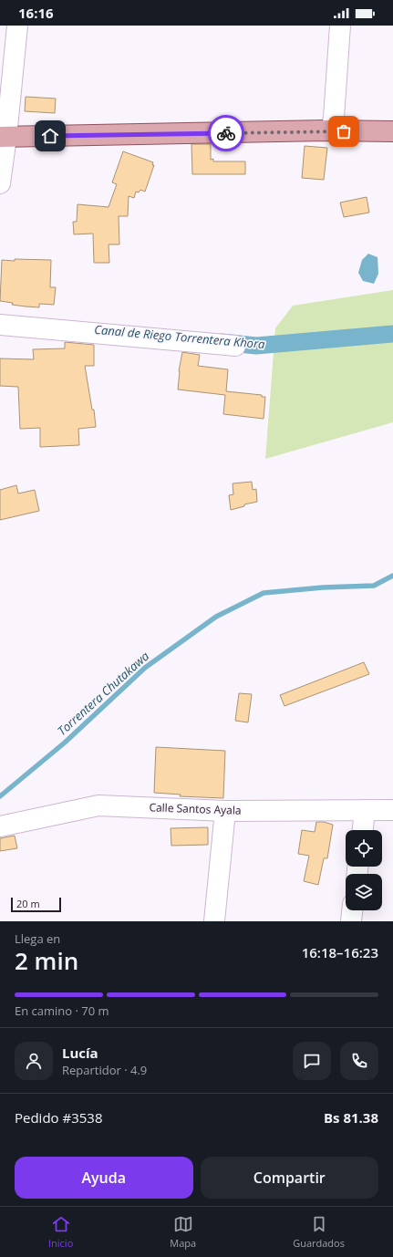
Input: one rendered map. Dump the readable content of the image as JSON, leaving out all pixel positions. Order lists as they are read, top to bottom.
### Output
{
  "streets": {
    "street": ["Calle Santos Ayala"]
  },
  "water": ["Canal de Riego Torrentera Khora", "Torrentera Chutakawa"],
  "scale_bar": "20 m",
  "page": {
    "status": "16:16",
    "scale": "20 m",
    "heading": ["2 min", "Llega en", "16:18–16:23"],
    "panel": [
      "Lucía",
      "Repartidor · 4.9",
      "Pedido #3538",
      "Bs 81.38"
    ],
    "bar": "En camino · 70 m",
    "buttons": ["Ayuda", "Compartir"],
    "tabs": ["Inicio", "Mapa", "Guardados"]
  }
}
